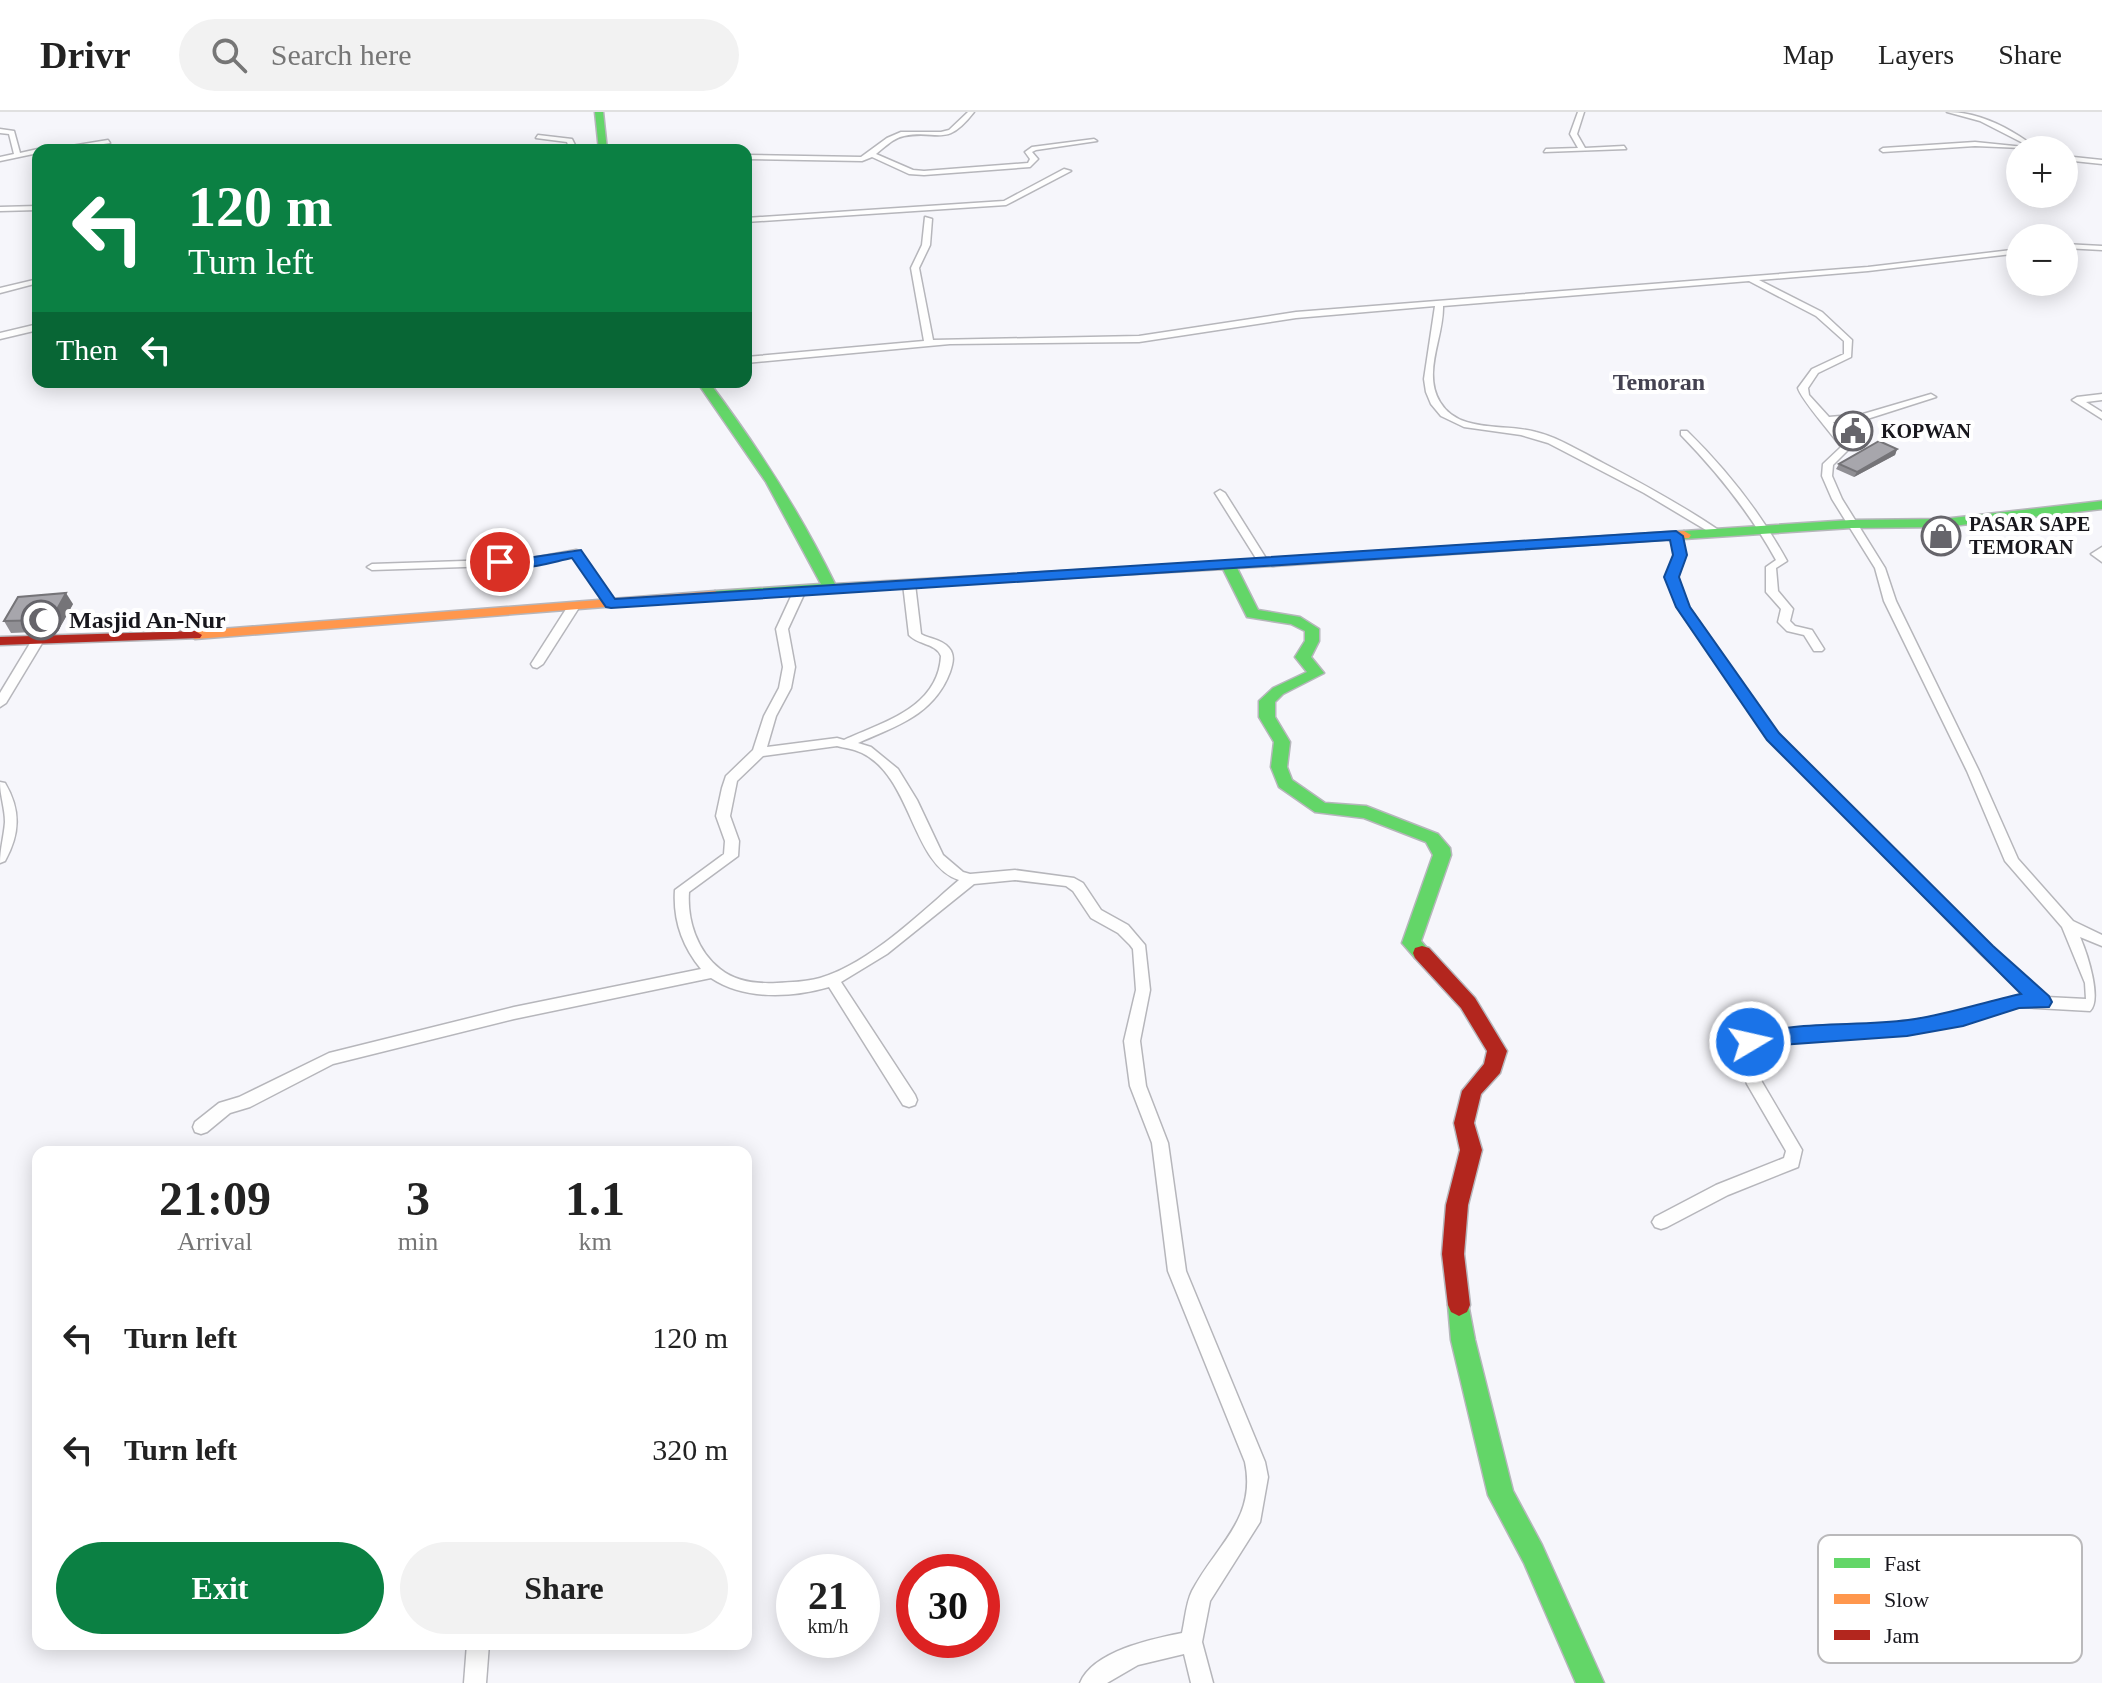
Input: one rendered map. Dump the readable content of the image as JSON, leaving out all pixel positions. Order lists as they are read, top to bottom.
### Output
{
  "districts": ["Temoran"],
  "places": {
    "public building": ["KOPWAN"],
    "shop": ["PASAR SAPE TEMORAN"],
    "mosque": ["Masjid An-Nur"]
  },
  "legend": ["Fast", "Slow", "Jam"],
  "page": {
    "header": "Drivr",
    "search": "Search here",
    "nav": ["Map", "Layers", "Share"],
    "map_buttons": ["+", "−"],
    "turn": ["120 m", "Turn left"],
    "then": "Then",
    "eta": [
      "21:09",
      "Arrival",
      "3",
      "min",
      "1.1",
      "km"
    ],
    "list": [
      {
        "name": "Turn left",
        "value": "120 m"
      },
      {
        "name": "Turn left",
        "value": "320 m"
      }
    ],
    "buttons": ["Exit", "Share"],
    "speed": "21 km/h",
    "limit": "30"
  }
}
